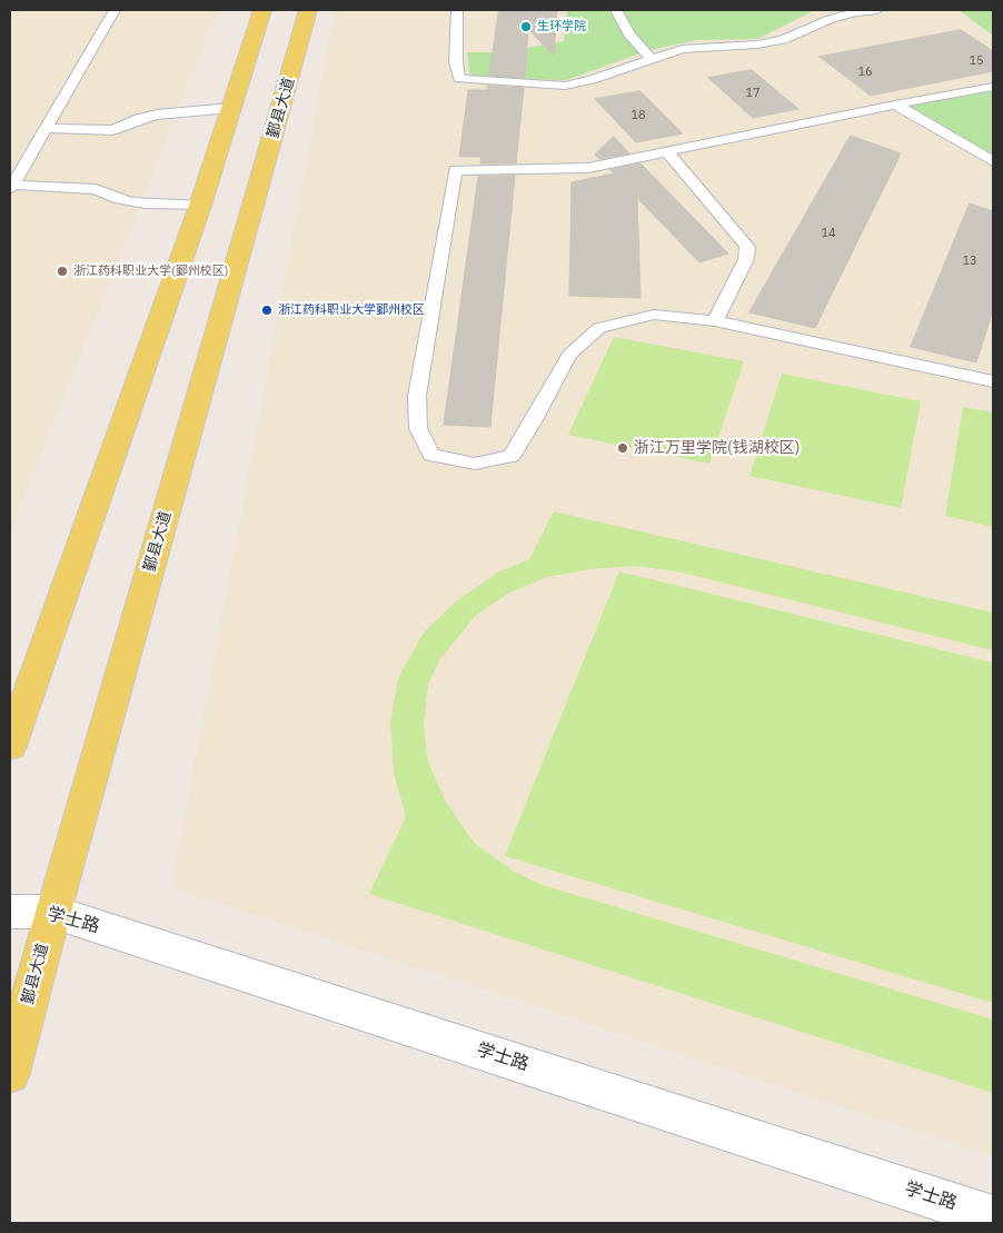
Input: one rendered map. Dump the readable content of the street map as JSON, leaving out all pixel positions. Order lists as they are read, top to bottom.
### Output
{
  "streets": {
    "main road": ["鄞县大道"],
    "street": ["学士路"]
  },
  "crossings": [
    ["鄞县大道", "学士路"]
  ],
  "places": [
    "生环学院",
    "浙江药科职业大学(鄞州校区)",
    "浙江药科职业大学鄞州校区",
    "浙江万里学院(钱湖校区)"
  ],
  "house_numbers": [
    "15",
    "16",
    "17",
    "18",
    "14",
    "13"
  ]
}
